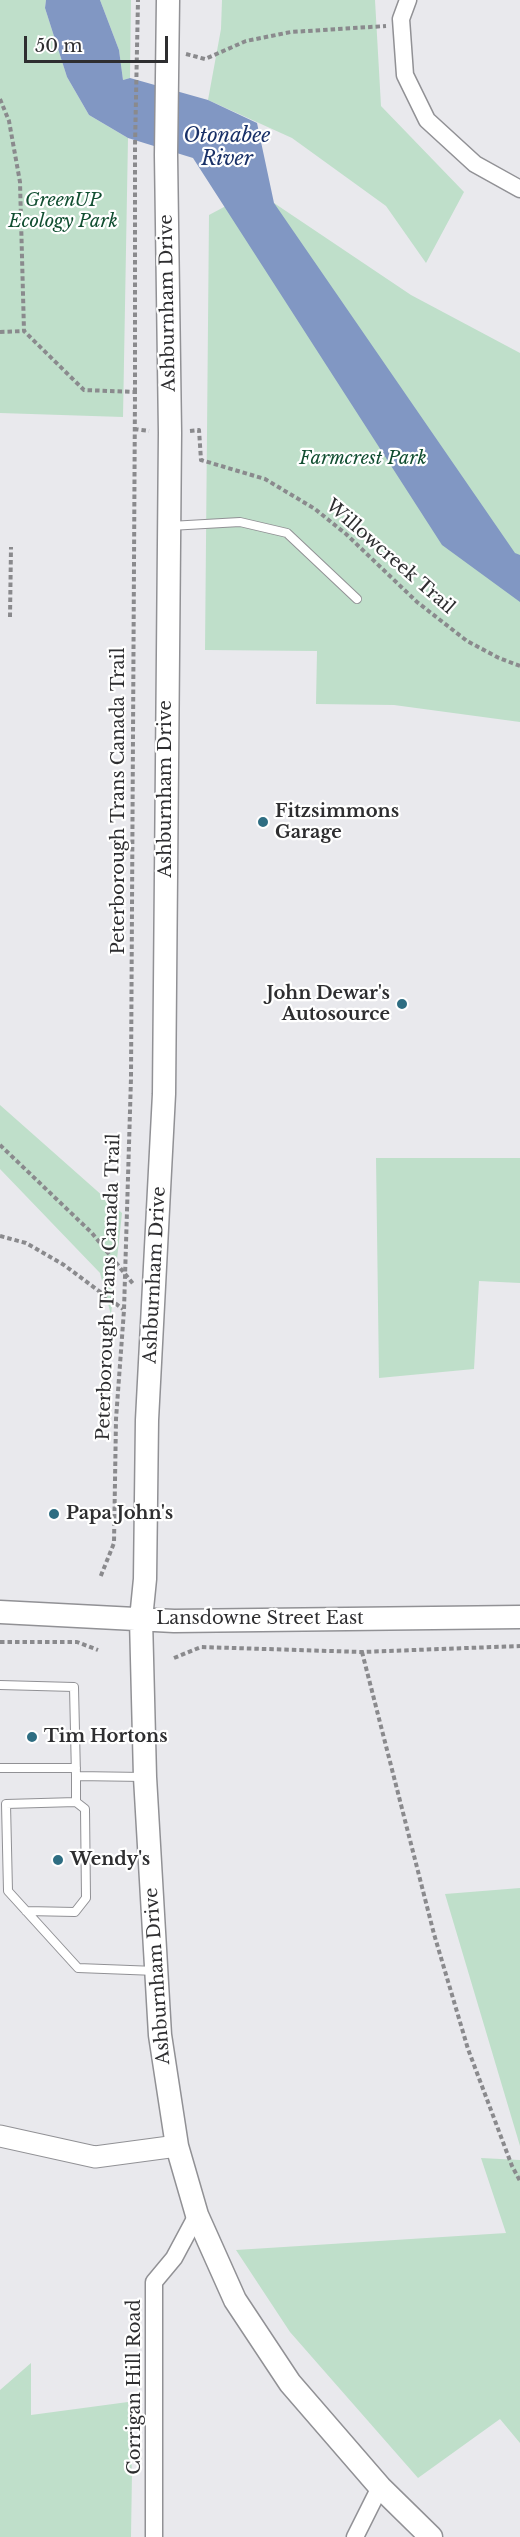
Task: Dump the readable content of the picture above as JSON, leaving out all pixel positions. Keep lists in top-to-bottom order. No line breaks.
{"streets":{"main road":["Ashburnham Drive","Lansdowne Street East"],"street":["Corrigan Hill Road"],"path":["Willowcreek Trail","Peterborough Trans Canada Trail"]},"crossings":[["Ashburnham Drive","Lansdowne Street East"],["Ashburnham Drive","Corrigan Hill Road"]],"water":["Otonabee River"],"parks":["GreenUP Ecology Park","Farmcrest Park"],"places":["Fitzsimmons Garage","John Dewar's Autosource","Papa John's","Tim Hortons","Wendy's"],"scale_bar":"50 m"}
